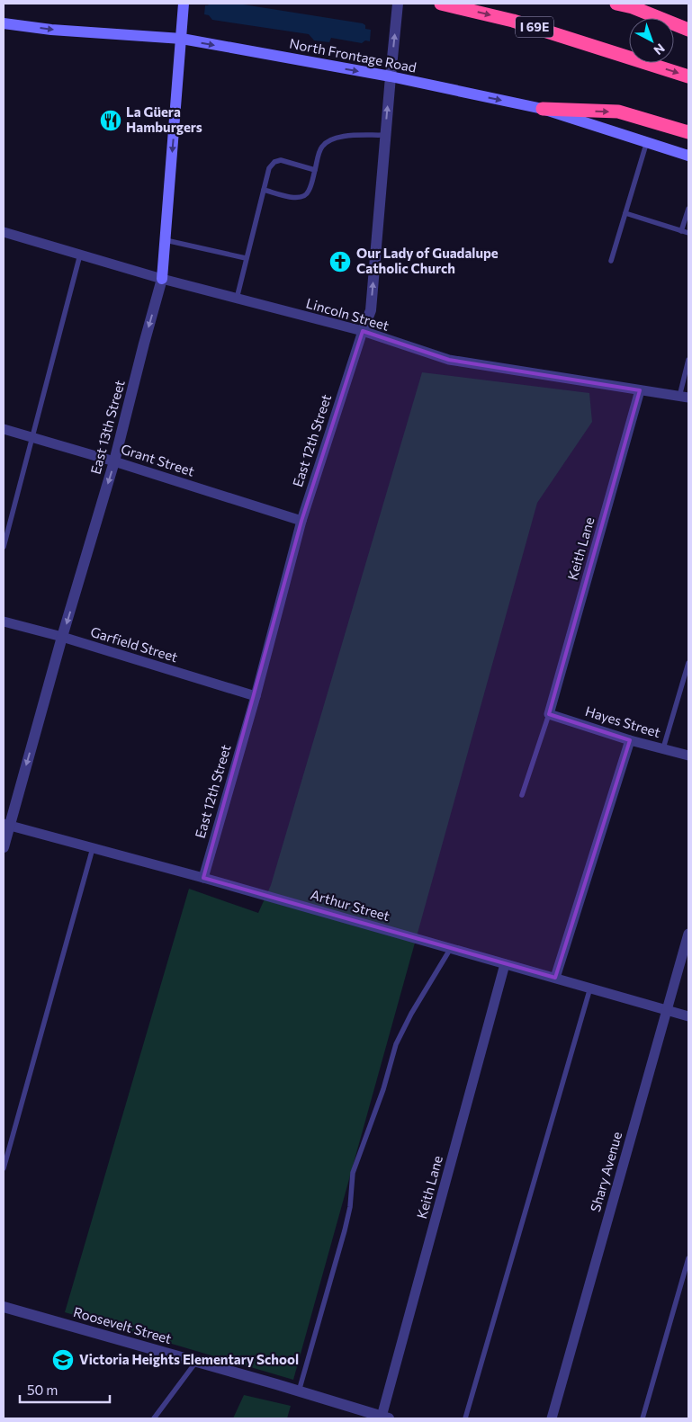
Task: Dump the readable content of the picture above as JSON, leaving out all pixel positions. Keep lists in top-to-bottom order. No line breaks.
{"streets":{"highway":["I 69E"],"main road":["North Frontage Road","East 13th Street"],"street":["Lincoln Street","East 12th Street","Grant Street","Keith Lane","Garfield Street","Hayes Street","Arthur Street","Shary Avenue","Roosevelt Street"]},"crossings":[["North Frontage Road","East 13th Street"],["North Frontage Road","East 12th Street"],["Lincoln Street","East 13th Street"],["Lincoln Street","East 12th Street"],["Lincoln Street","Keith Lane"],["East 13th Street","Grant Street"],["East 13th Street","Garfield Street"],["East 13th Street","Arthur Street"],["East 12th Street","Grant Street"],["East 12th Street","Garfield Street"],["East 12th Street","Arthur Street"],["Keith Lane","Hayes Street"],["Keith Lane","Arthur Street"],["Keith Lane","Roosevelt Street"],["Arthur Street","Shary Avenue"]],"one_way":["North Frontage Road","East 13th Street","East 12th Street"],"places":{"restaurant":["La Güera Hamburgers"],"church":["Our Lady of Guadalupe Catholic Church"],"school or university":["Victoria Heights Elementary School"]},"scale_bar":"50 m","north":"bottom right"}
